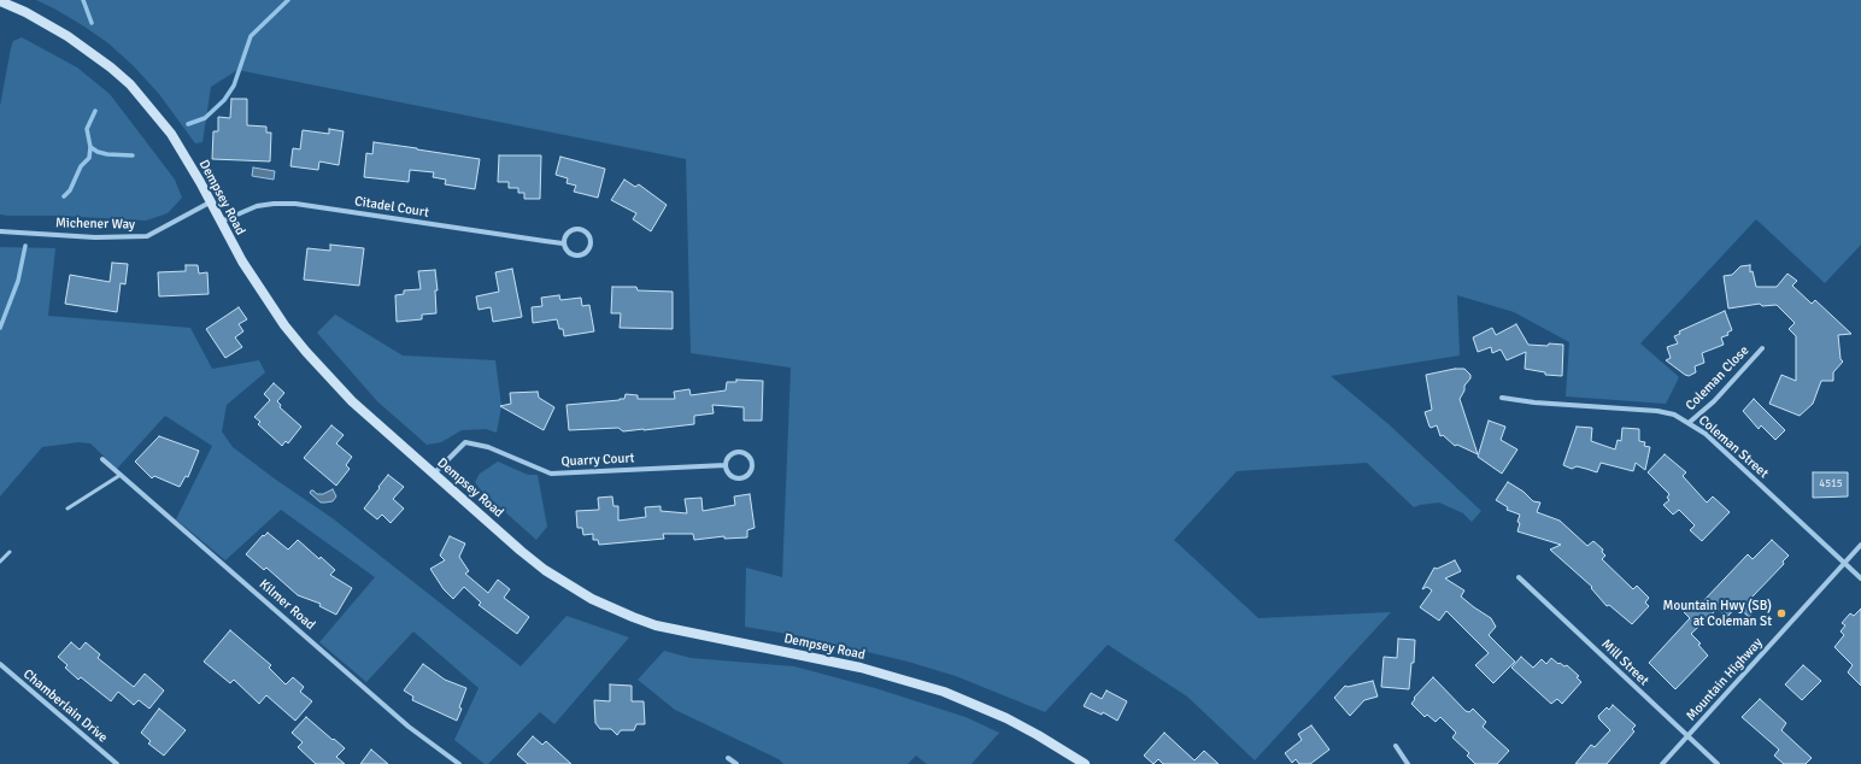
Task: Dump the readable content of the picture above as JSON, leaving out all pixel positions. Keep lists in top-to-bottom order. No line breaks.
{"streets":{"street":["Dempsey Road","Citadel Court","Michener Way","Coleman Close","Coleman Street","Quarry Court","Kilmer Road","Mill Street","Mountain Highway","Chamberlain Drive"]},"crossings":[["Dempsey Road","Citadel Court"],["Dempsey Road","Michener Way"],["Dempsey Road","Quarry Court"],["Coleman Close","Coleman Street"],["Coleman Street","Mountain Highway"],["Mill Street","Mountain Highway"]],"places":["Mountain Hwy (SB) at Coleman St"],"house_numbers":["4515"]}
